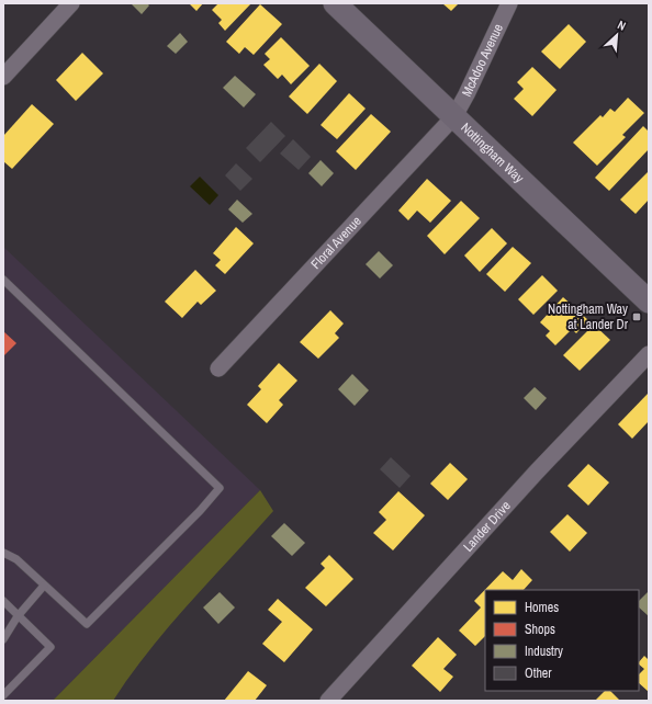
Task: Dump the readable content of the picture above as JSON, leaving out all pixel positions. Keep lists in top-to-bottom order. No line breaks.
{"streets":{"street":["McAdoo Avenue","Nottingham Way","Floral Avenue","Lander Drive"]},"crossings":[["McAdoo Avenue","Nottingham Way"],["McAdoo Avenue","Floral Avenue"],["Nottingham Way","Floral Avenue"]],"places":{"transit":["Nottingham Way at Lander Dr"]},"legend":["Homes","Shops","Industry","Other"],"north":"top right"}
